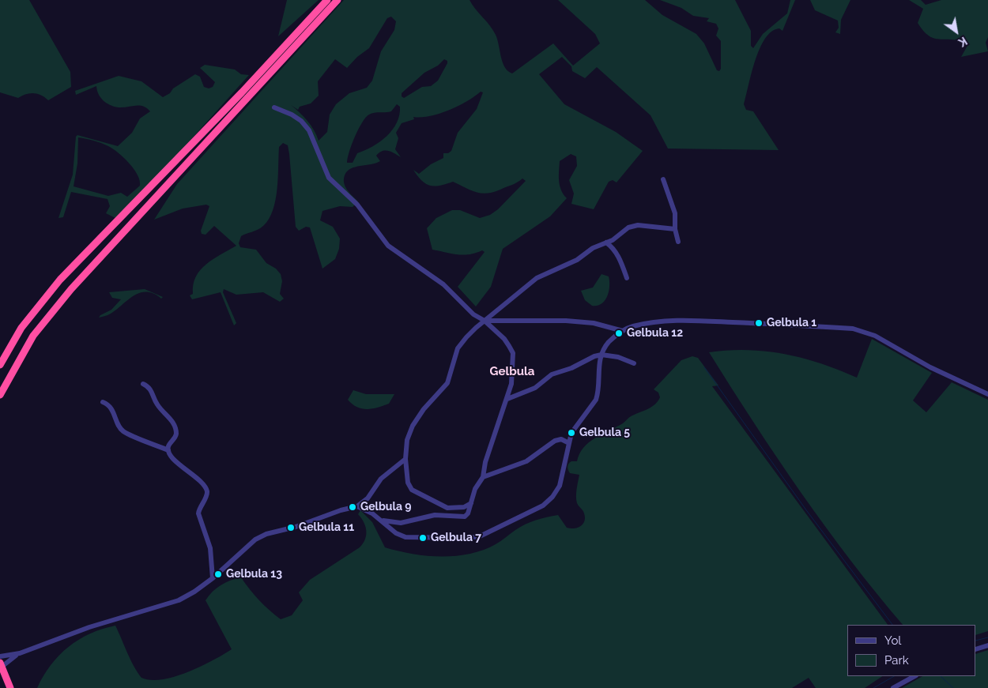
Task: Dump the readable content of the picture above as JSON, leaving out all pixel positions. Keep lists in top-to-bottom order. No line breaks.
{"districts":["Gelbula"],"places":["Gelbula 1","Gelbula 12","Gelbula 5","Gelbula 9","Gelbula 11","Gelbula 7","Gelbula 13"],"legend":["Yol","Park"],"north":"bottom right"}
